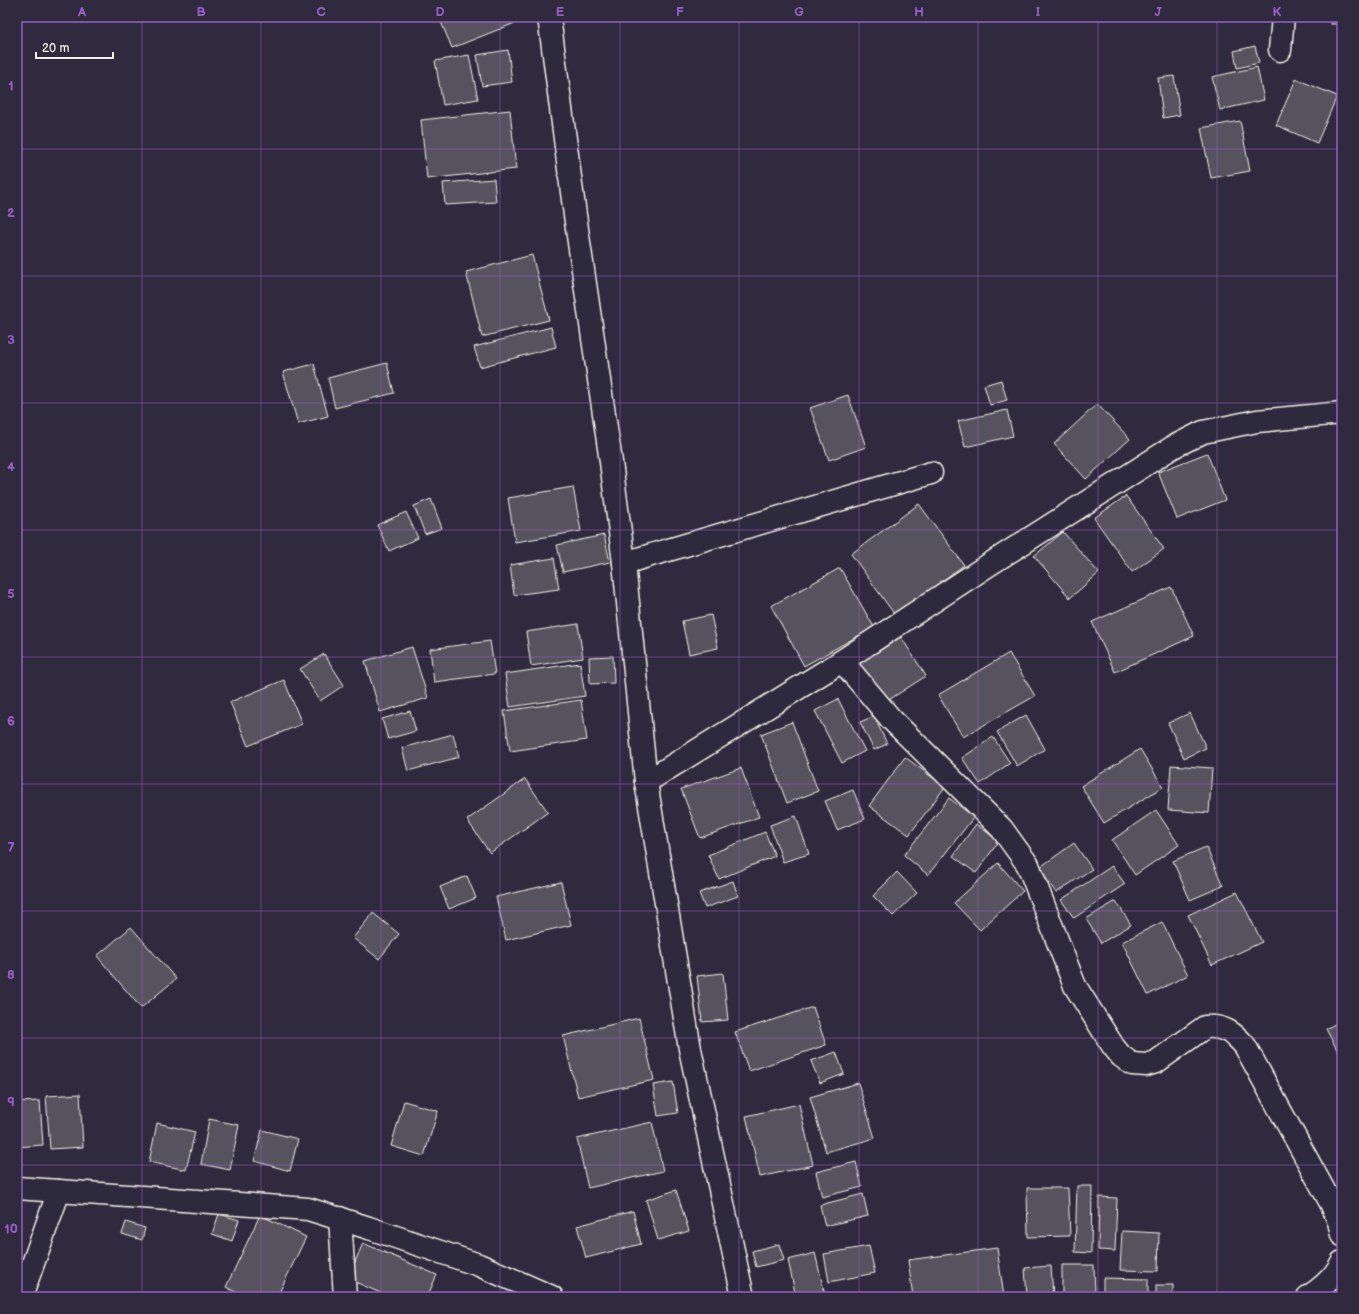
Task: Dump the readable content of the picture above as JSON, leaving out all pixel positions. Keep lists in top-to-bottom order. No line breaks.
{"scale_bar":"20 m","grid":{"columns":["A","B","C","D","E","F","G","H","I","J","K"],"rows":["1","2","3","4","5","6","7","8","9","10"]}}
